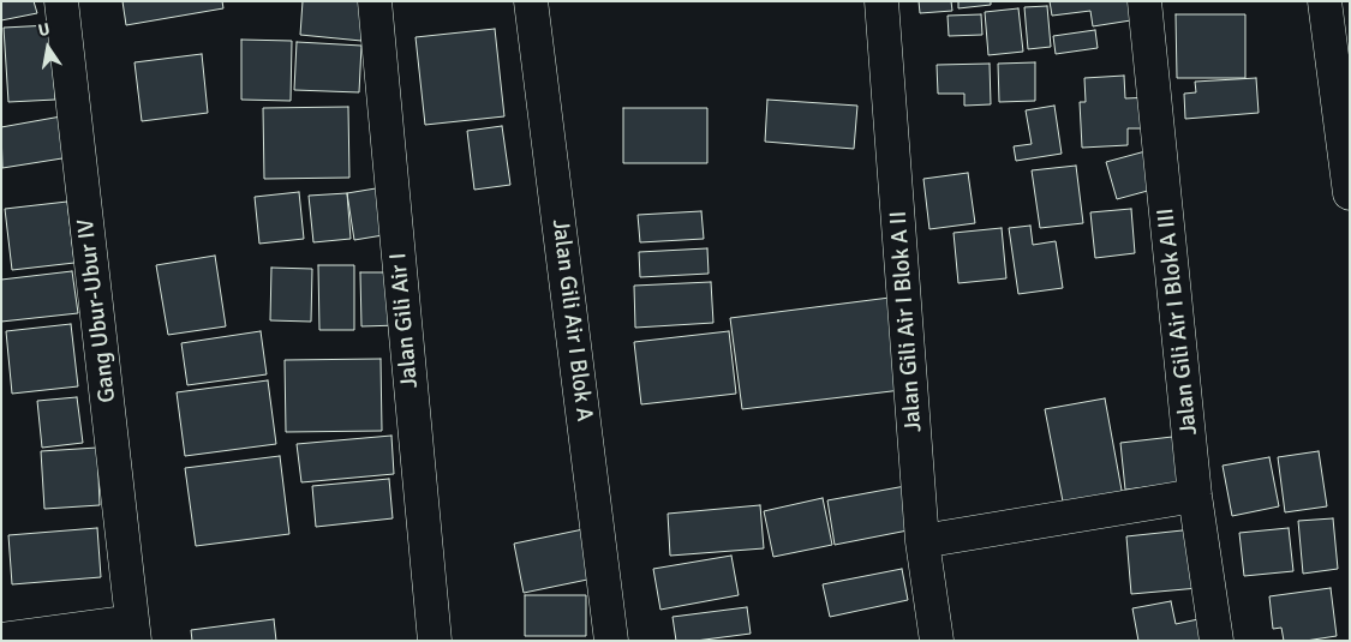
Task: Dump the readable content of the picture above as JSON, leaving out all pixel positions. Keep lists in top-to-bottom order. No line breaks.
{"streets":{"street":["Gang Ubur-Ubur IV","Jalan Gili Air I","Jalan Gili Air I Blok A","Jalan Gili Air I Blok A II","Jalan Gili Air I Blok A III"]},"north":"top"}
